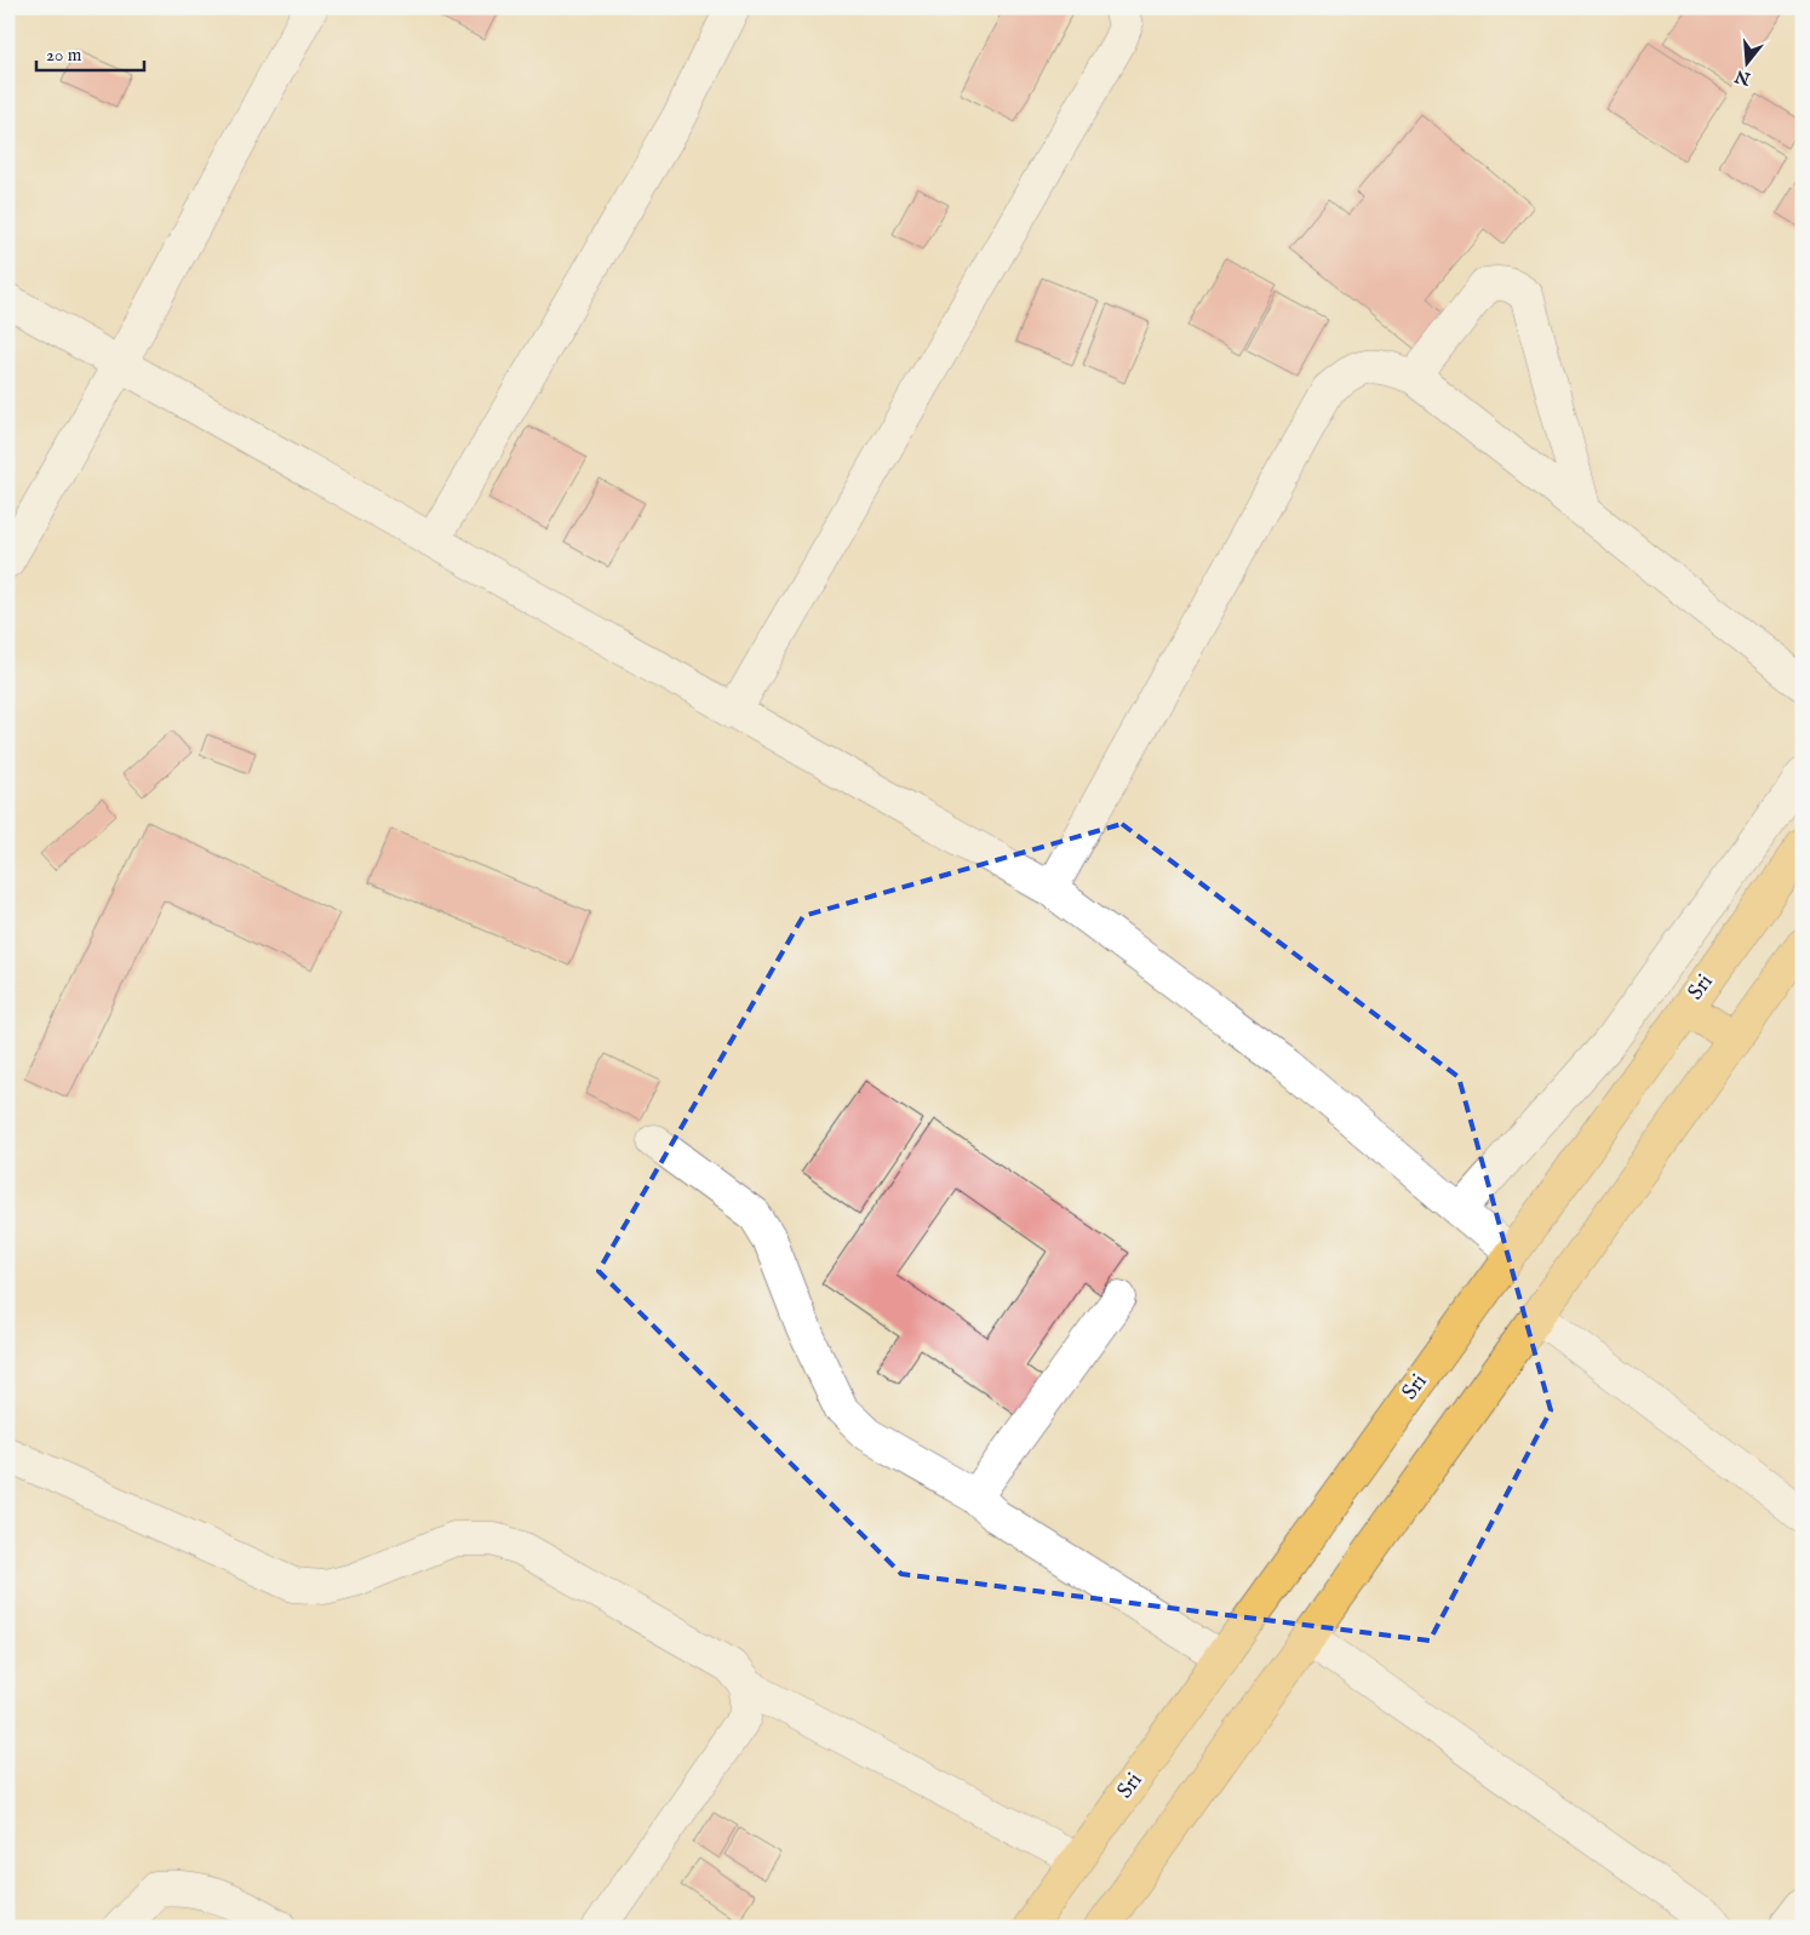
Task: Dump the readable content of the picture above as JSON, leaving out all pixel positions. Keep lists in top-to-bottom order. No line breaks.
{"streets":{"highway":["Sri"]},"scale_bar":"20 m","north":"bottom"}
